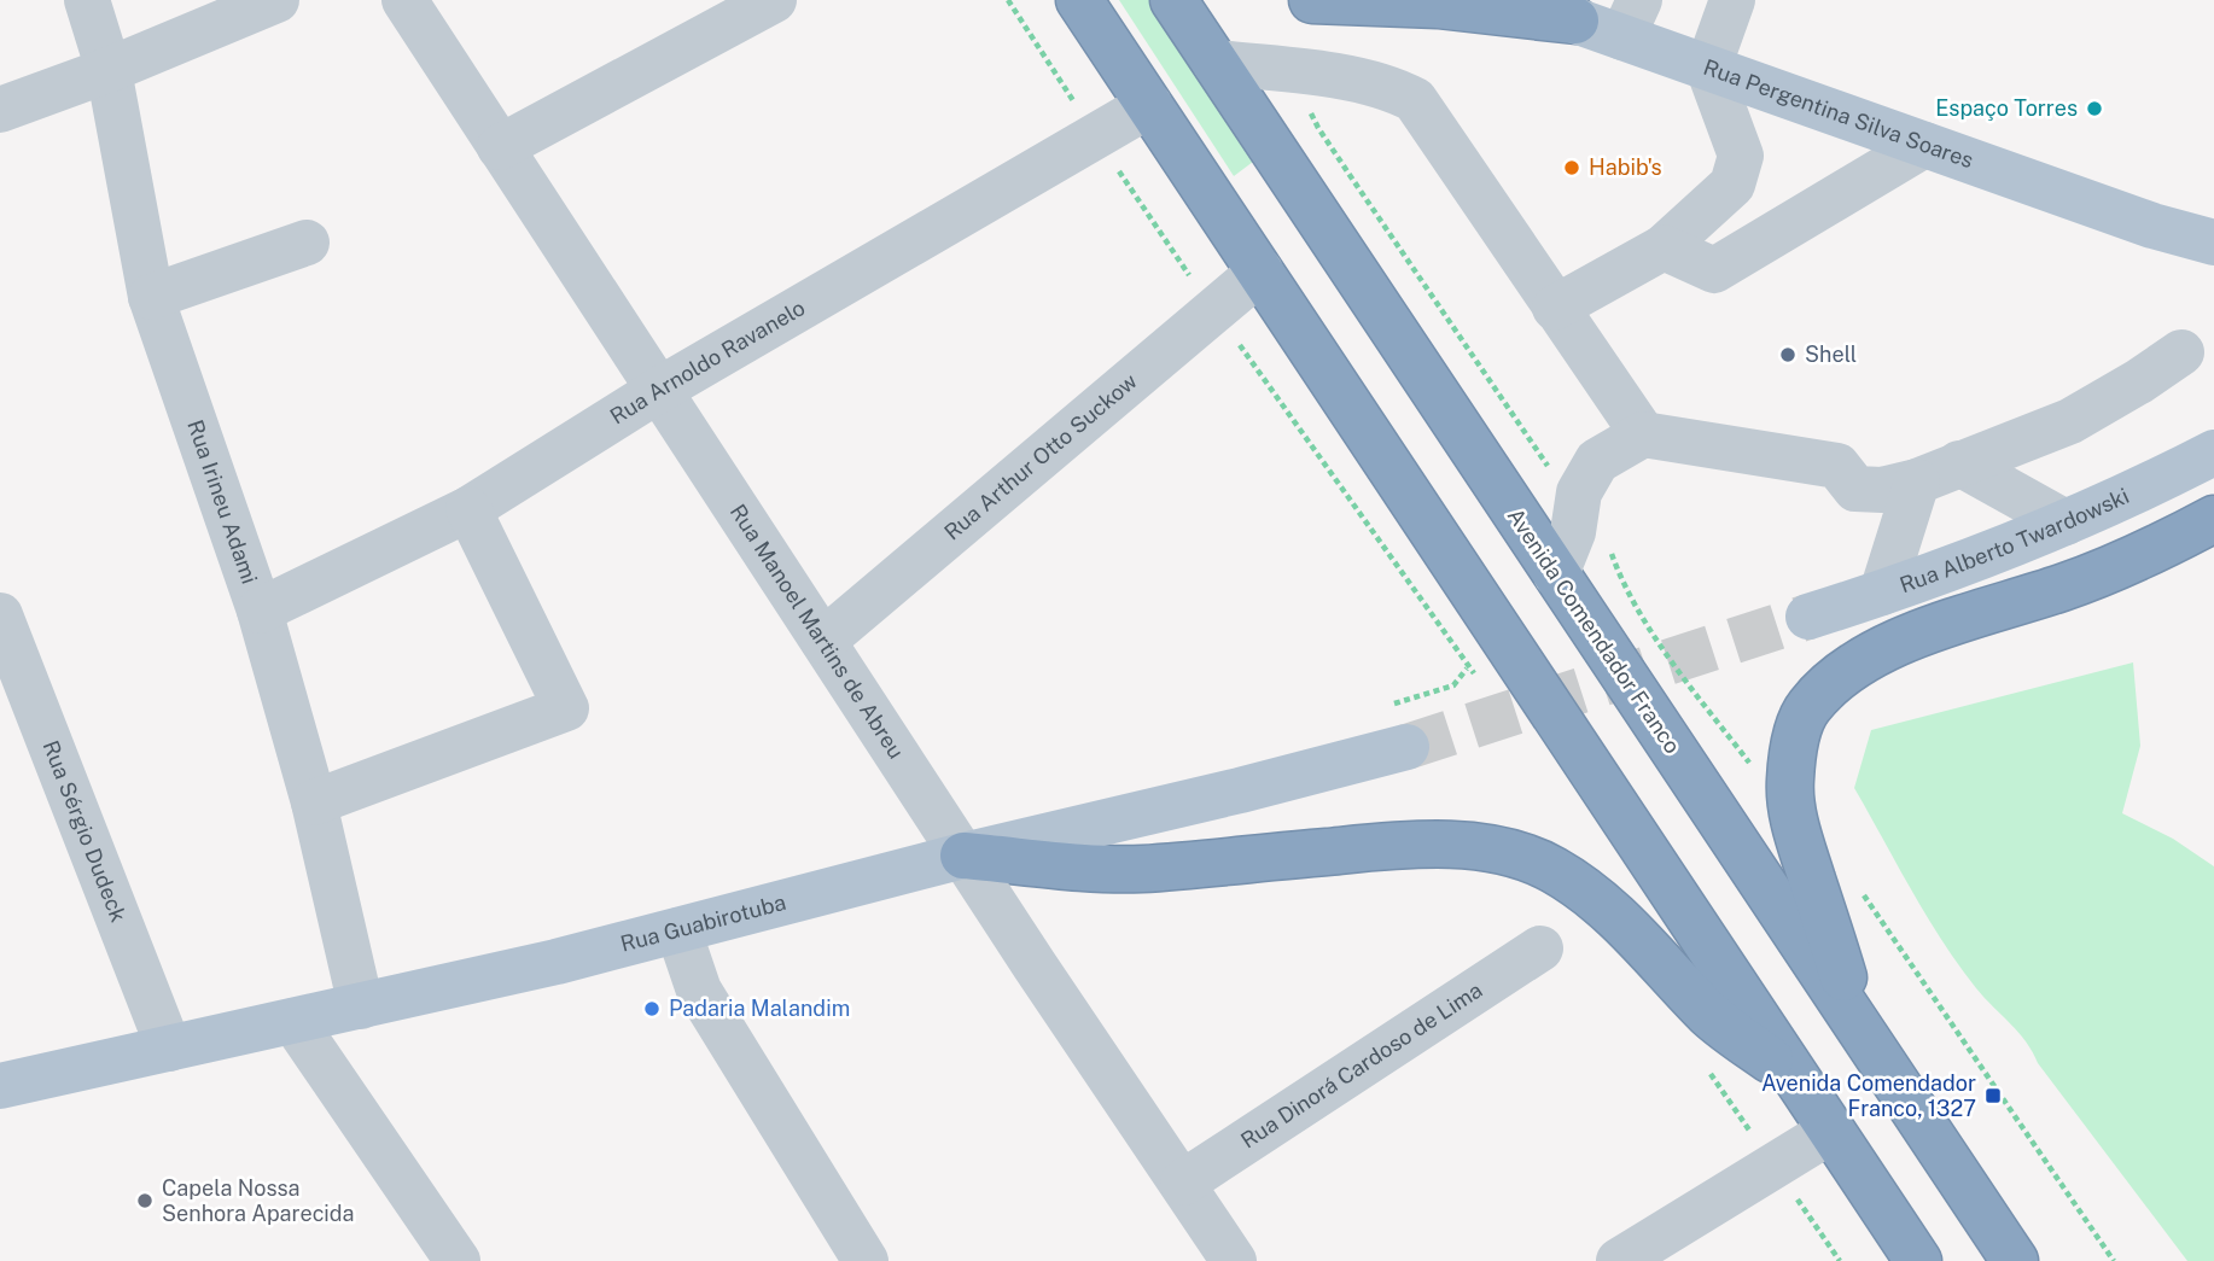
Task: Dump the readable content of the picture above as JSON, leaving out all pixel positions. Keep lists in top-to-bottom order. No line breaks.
{"streets":{"highway":["Avenida Comendador Franco"],"main road":["Rua Pergentina Silva Soares","Rua Alberto Twardowski","Rua Guabirotuba"],"street":["Rua Arnoldo Ravanelo","Rua Arthur Otto Suckow","Rua Irineu Adami","Rua Manoel Martins de Abreu","Rua Sérgio Dudeck","Rua Dinorá Cardoso de Lima"]},"crossings":[["Rua Arnoldo Ravanelo","Rua Irineu Adami"],["Rua Arnoldo Ravanelo","Rua Manoel Martins de Abreu"],["Rua Arthur Otto Suckow","Rua Manoel Martins de Abreu"],["Rua Irineu Adami","Rua Guabirotuba"],["Rua Manoel Martins de Abreu","Rua Guabirotuba"],["Rua Manoel Martins de Abreu","Rua Dinorá Cardoso de Lima"],["Rua Sérgio Dudeck","Rua Guabirotuba"]],"places":{"other":["Espaço Torres","Habib's","Shell","Padaria Malandim","Capela Nossa Senhora Aparecida"],"transit":["Avenida Comendador Franco, 1327"]}}
